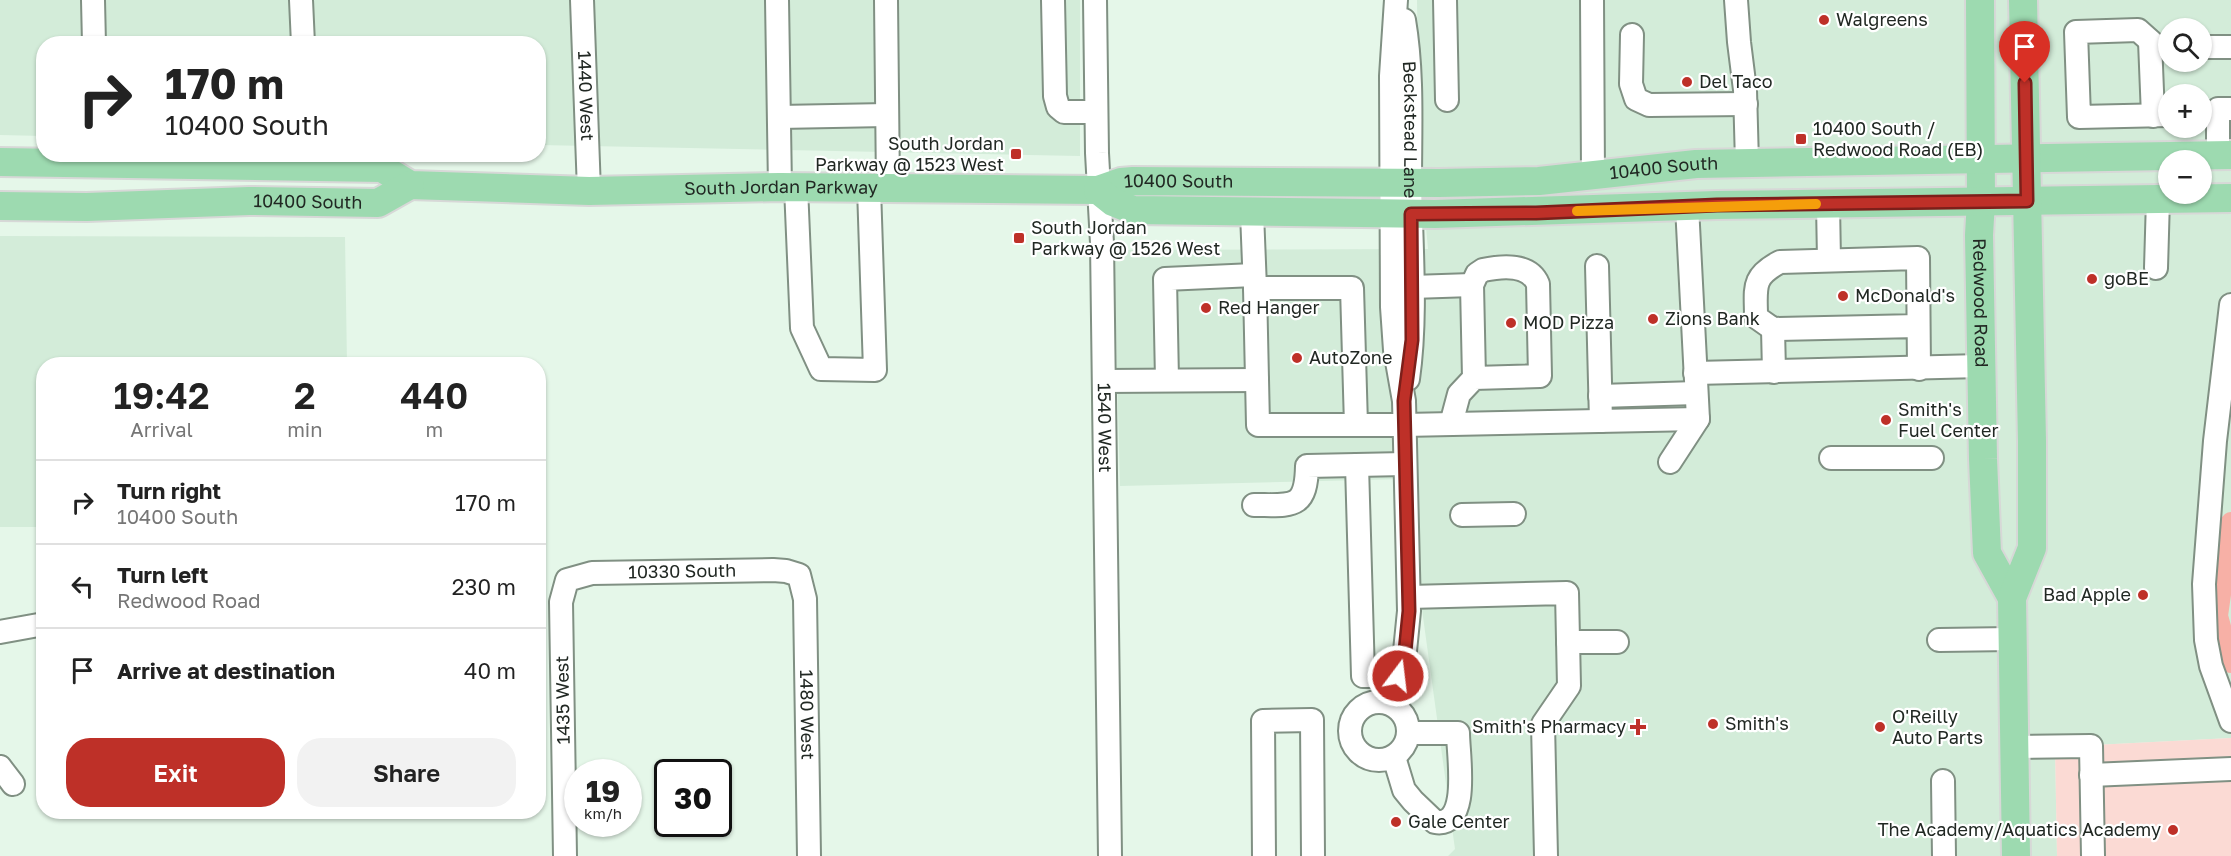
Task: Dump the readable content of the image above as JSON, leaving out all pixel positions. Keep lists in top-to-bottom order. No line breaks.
{"streets":{"main road":["10400 South","South Jordan Parkway","Redwood Road"],"street":["1440 West","Beckstead Lane","1540 West","10330 South","1435 West","1480 West"]},"crossings":[["1440 West","South Jordan Parkway"],["Beckstead Lane","10400 South"],["10400 South","South Jordan Parkway"],["10400 South","Redwood Road"],["10400 South","1540 West"],["South Jordan Parkway","1540 West"],["10330 South","1435 West"],["10330 South","1480 West"]],"places":{"other":["Walgreens","Del Taco","goBE","McDonald's","Red Hanger","Zions Bank","MOD Pizza","AutoZone","Smith's Fuel Center","Bad Apple","Smith's","O'Reilly Auto Parts","Gale Center","The Academy/Aquatics Academy"],"transit":["10400 South / Redwood Road (EB)","South Jordan Parkway @ 1523 West","South Jordan Parkway @ 1526 West"],"health":["Smith's Pharmacy"]},"page":{"map_buttons":["+","−"],"turn":["170 m","10400 South"],"eta":["19:42","Arrival","2","min","440","m"],"list":[{"name":"Turn right","note":"10400 South","value":"170 m"},{"name":"Turn left","note":"Redwood Road","value":"230 m"},{"name":"Arrive at destination","value":"40 m"}],"buttons":["Exit","Share"],"speed":"19 km/h","limit":"30"}}
